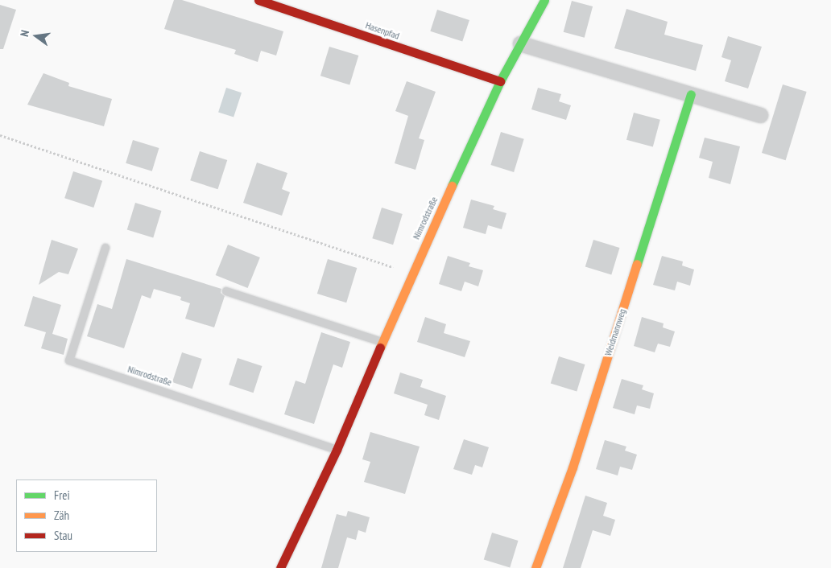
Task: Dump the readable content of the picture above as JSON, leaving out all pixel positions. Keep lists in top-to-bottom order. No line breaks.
{"streets":{"street":["Hasenpfad","Nimrodstraße","Weidmannweg"]},"crossings":[["Hasenpfad","Nimrodstraße"]],"legend":["Frei","Zäh","Stau"],"north":"left"}
